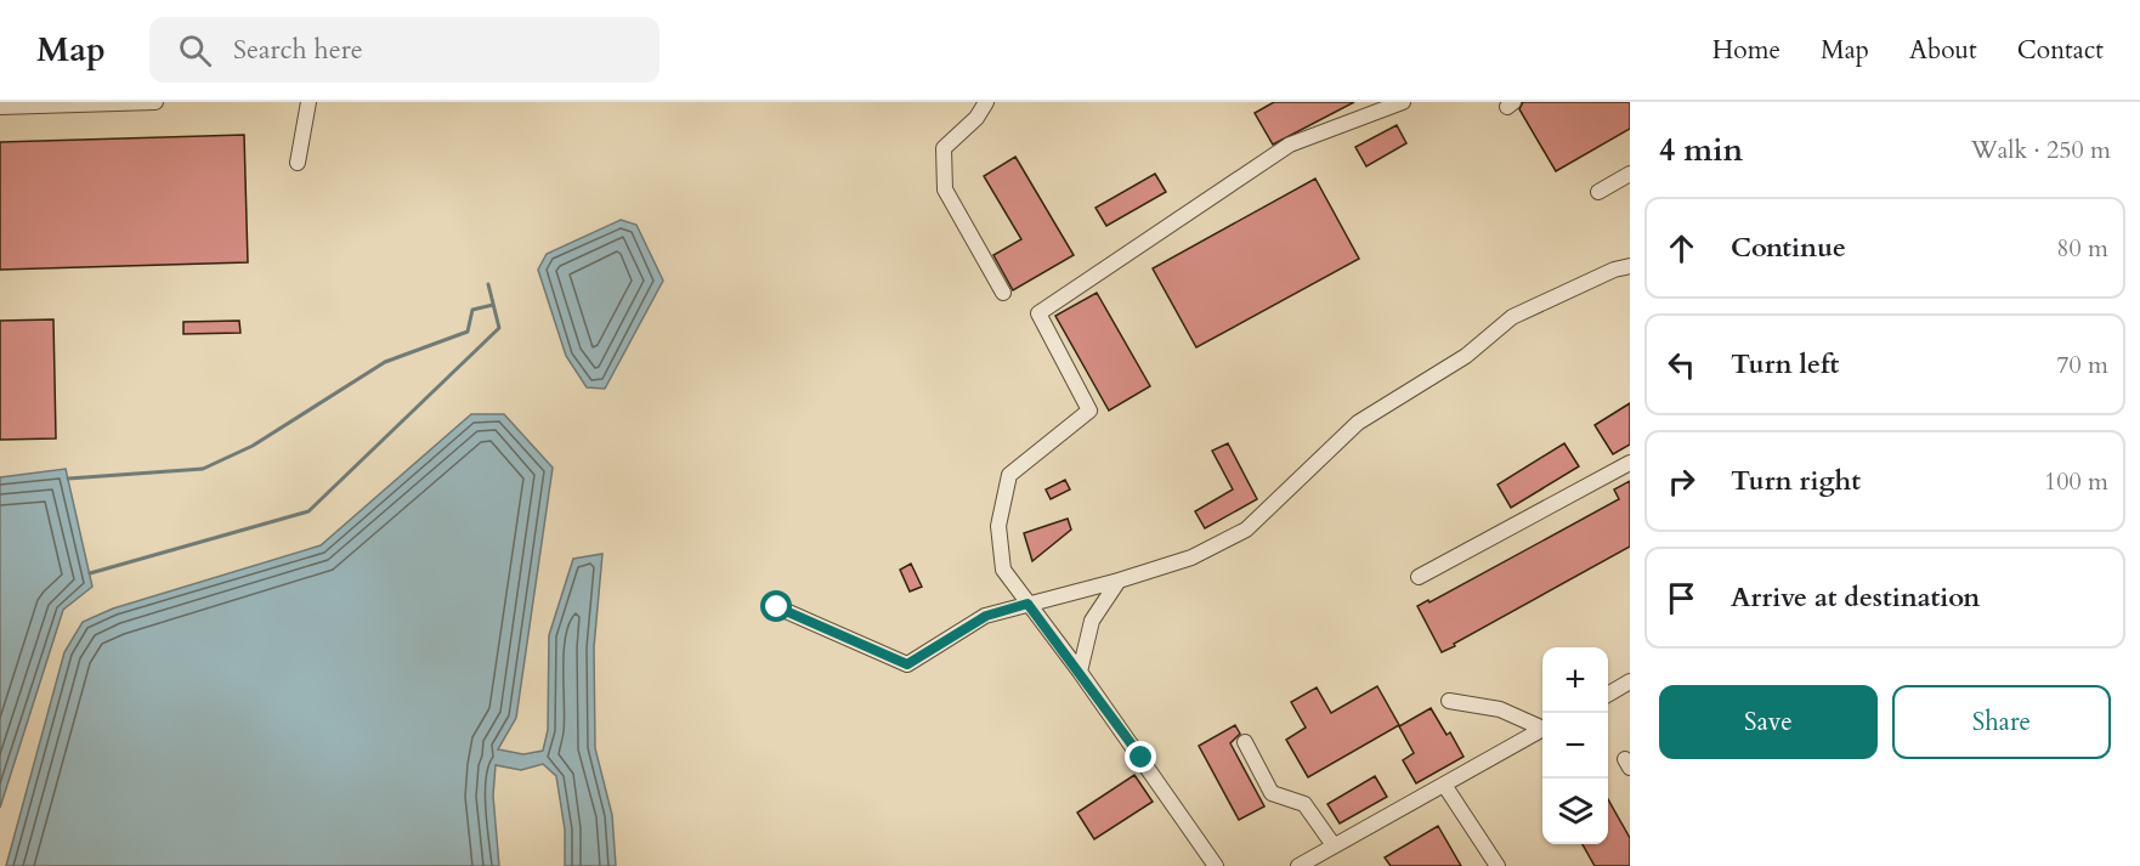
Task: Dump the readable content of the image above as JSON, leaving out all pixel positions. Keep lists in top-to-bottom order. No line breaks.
{"page":{"header":"Map","search":"Search here","nav":["Home","Map","About","Contact"],"heading":["4 min","Walk · 250 m"],"list":[["Continue","80 m"],["Turn left","70 m"],["Turn right","100 m"],"Arrive at destination"],"map_buttons":["+","−"],"buttons":["Save","Share"]}}
